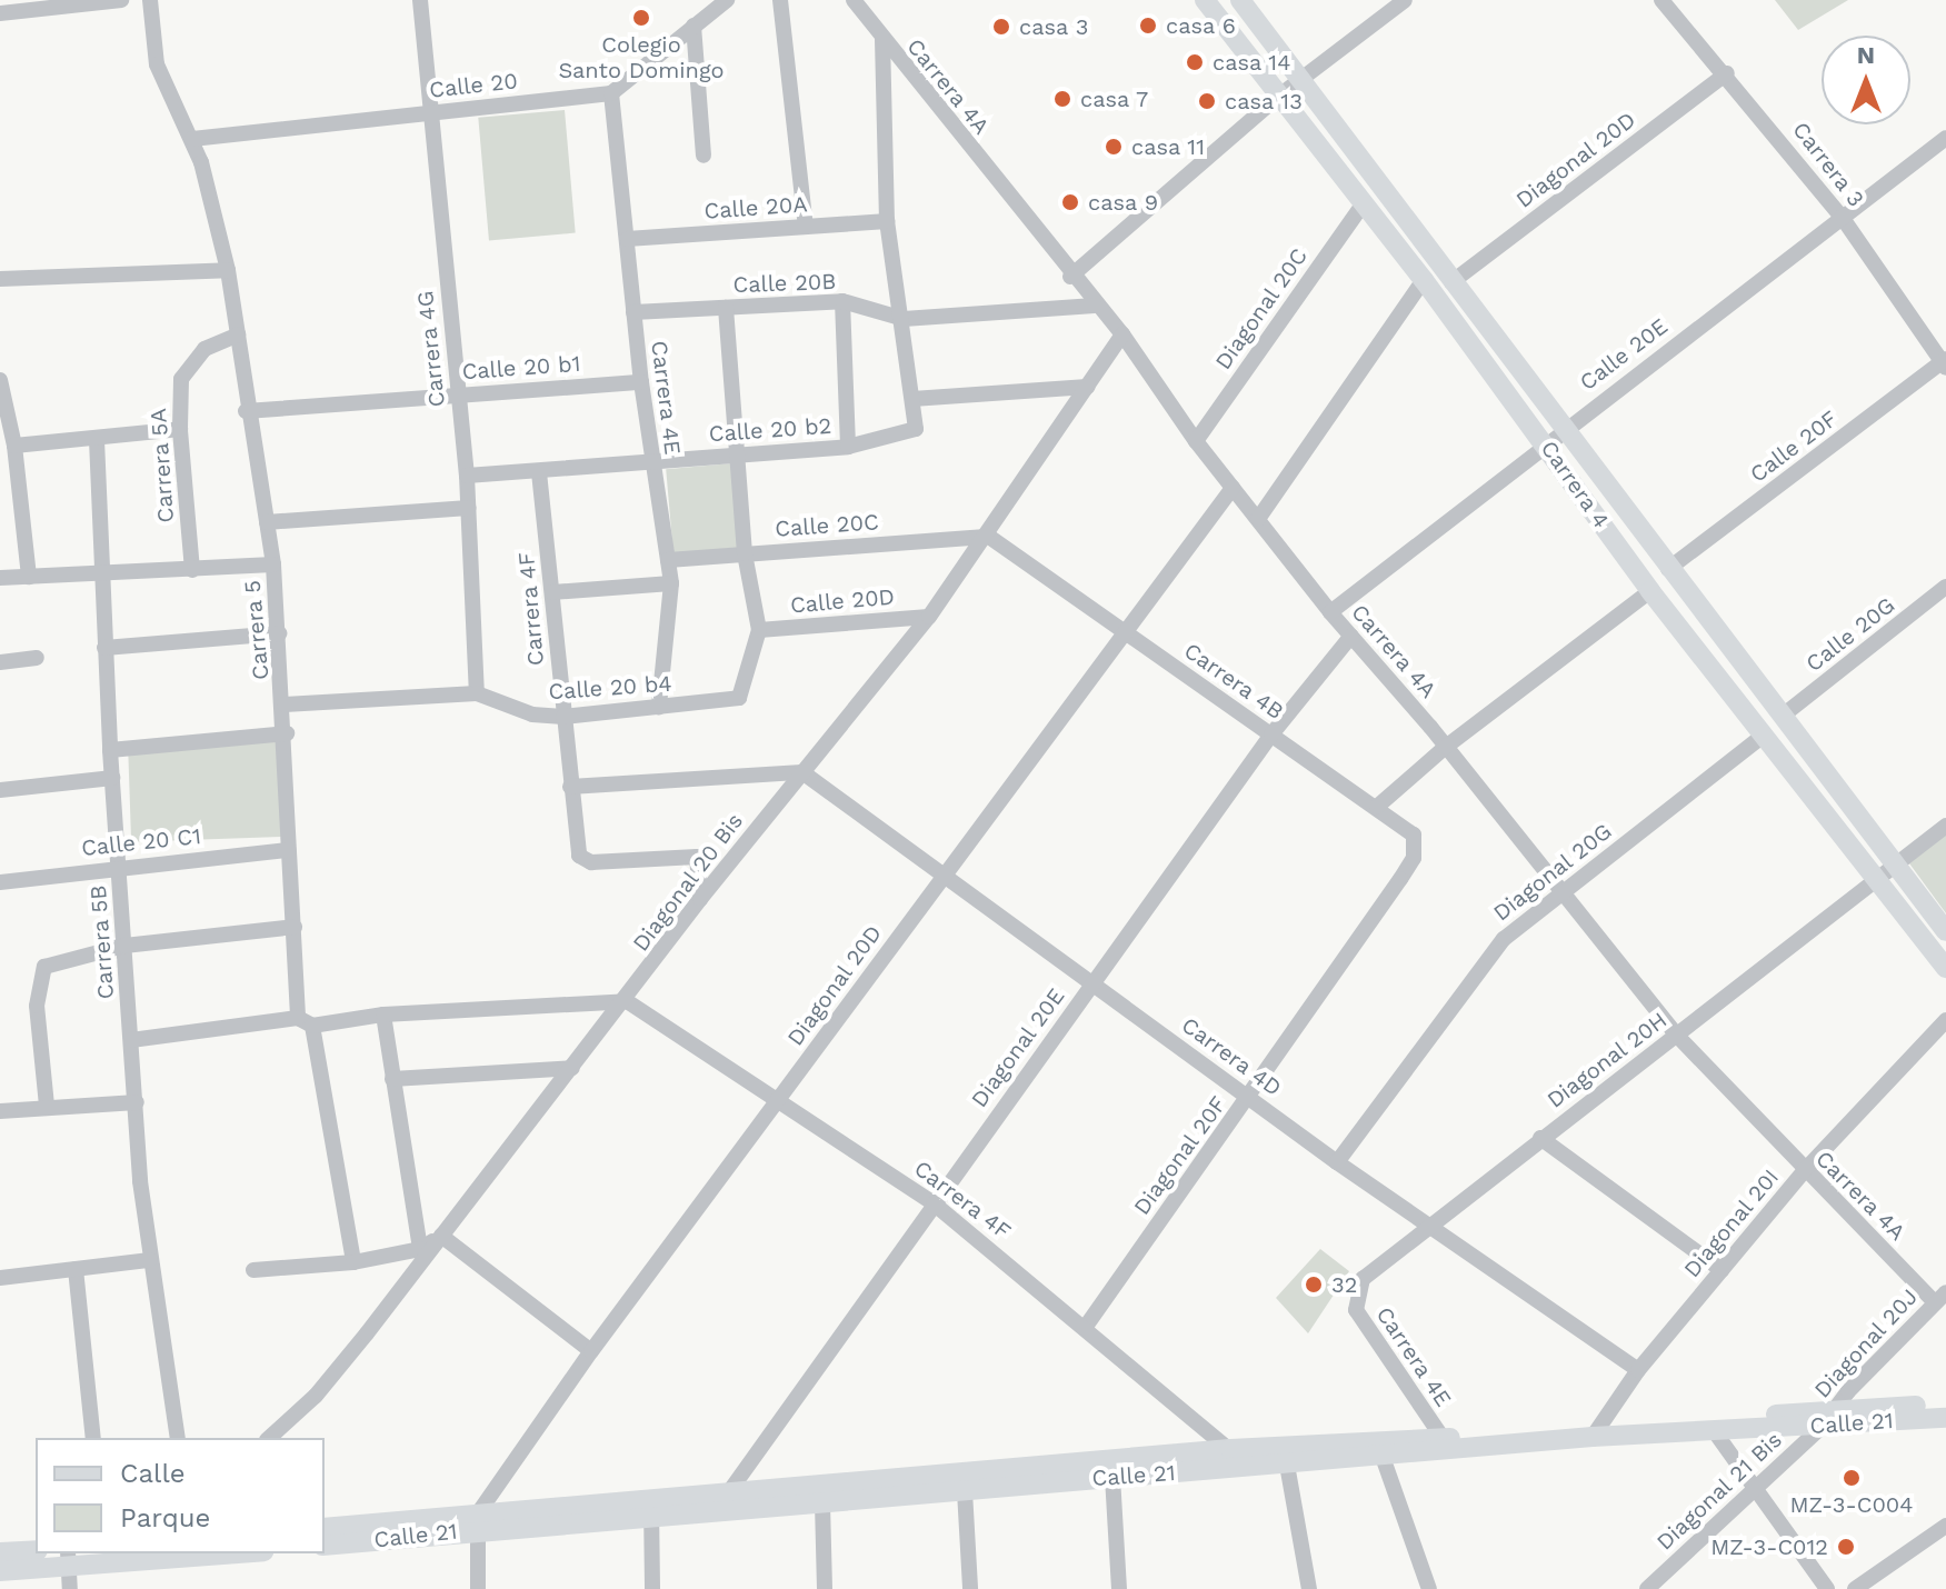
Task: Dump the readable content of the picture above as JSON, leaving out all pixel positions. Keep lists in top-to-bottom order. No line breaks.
{"streets":{"main road":["Carrera 4","Calle 21"],"street":["Calle 20","Carrera 4A","Diagonal 20D","Carrera 3","Calle 20A","Calle 20B","Diagonal 20C","Carrera 4G","Calle 20E","Calle 20 b1","Carrera 4E","Calle 20 b2","Calle 20F","Carrera 5A","Calle 20C","Calle 20D","Carrera 4F","Carrera 5","Calle 20G","Carrera 4B","Calle 20 b4","Calle 20 C1","Diagonal 20G","Diagonal 20 Bis","Carrera 5B","Diagonal 20E","Carrera 4D","Diagonal 20H","Diagonal 20F","Diagonal 20I","Diagonal 20J","Diagonal 21 Bis"]},"crossings":[["Calle 20","Carrera 4G"],["Calle 20","Carrera 4E"],["Calle 20","Carrera 5"],["Carrera 4A","Diagonal 20D"],["Carrera 4A","Calle 20B"],["Carrera 4A","Diagonal 20C"],["Carrera 4A","Calle 20E"],["Carrera 4A","Diagonal 20G"],["Carrera 4A","Diagonal 20 Bis"],["Carrera 4A","Diagonal 20E"],["Carrera 4A","Diagonal 20H"],["Carrera 4A","Diagonal 20I"],["Carrera 4A","Diagonal 20J"],["Diagonal 20D","Carrera 3"],["Diagonal 20D","Carrera 4"],["Diagonal 20D","Carrera 4F"],["Diagonal 20D","Carrera 4B"],["Diagonal 20D","Carrera 4D"],["Diagonal 20D","Calle 21"],["Carrera 3","Calle 20E"],["Carrera 3","Calle 20F"],["Calle 20A","Carrera 4E"],["Calle 20B","Carrera 4E"],["Diagonal 20C","Carrera 4"],["Carrera 4G","Calle 20 b1"],["Carrera 4G","Calle 20 b2"],["Carrera 4G","Calle 20 b4"],["Calle 20E","Carrera 4"],["Calle 20 b1","Carrera 4E"],["Calle 20 b1","Carrera 5"],["Carrera 4E","Calle 20 b2"],["Carrera 4E","Calle 20C"],["Carrera 4E","Calle 20 b4"],["Carrera 4E","Diagonal 20H"],["Carrera 4E","Calle 21"],["Calle 20 b2","Carrera 4F"],["Calle 20F","Carrera 4"],["Carrera 5A","Carrera 5"],["Carrera 4","Calle 20G"],["Carrera 4","Diagonal 20G"],["Carrera 4","Diagonal 20H"],["Calle 20C","Carrera 4B"],["Calle 20C","Diagonal 20 Bis"],["Calle 20D","Calle 20 b4"],["Calle 20D","Diagonal 20 Bis"],["Carrera 4F","Calle 20 b4"],["Carrera 4F","Diagonal 20 Bis"],["Carrera 4F","Diagonal 20E"],["Carrera 4F","Diagonal 20F"],["Carrera 4F","Calle 21"],["Carrera 5","Calle 20 b4"],["Carrera 5","Calle 20 C1"],["Carrera 4B","Diagonal 20 Bis"],["Carrera 4B","Diagonal 20E"],["Carrera 4B","Diagonal 20F"],["Calle 20 C1","Carrera 5B"],["Diagonal 20G","Carrera 4D"],["Diagonal 20 Bis","Carrera 4D"],["Diagonal 20E","Carrera 4D"],["Diagonal 20E","Calle 21"],["Carrera 4D","Diagonal 20H"],["Carrera 4D","Diagonal 20F"],["Carrera 4D","Diagonal 20I"],["Diagonal 20I","Calle 21"],["Diagonal 20J","Calle 21"],["Diagonal 20J","Diagonal 21 Bis"],["Calle 21","Diagonal 21 Bis"]],"places":["Colegio Santo Domingo","casa 6","casa 3","casa 14","casa 7","casa 13","casa 11","casa 9","32","MZ-3-C004","MZ-3-C012"],"legend":["Calle","Parque"],"north":"top"}
